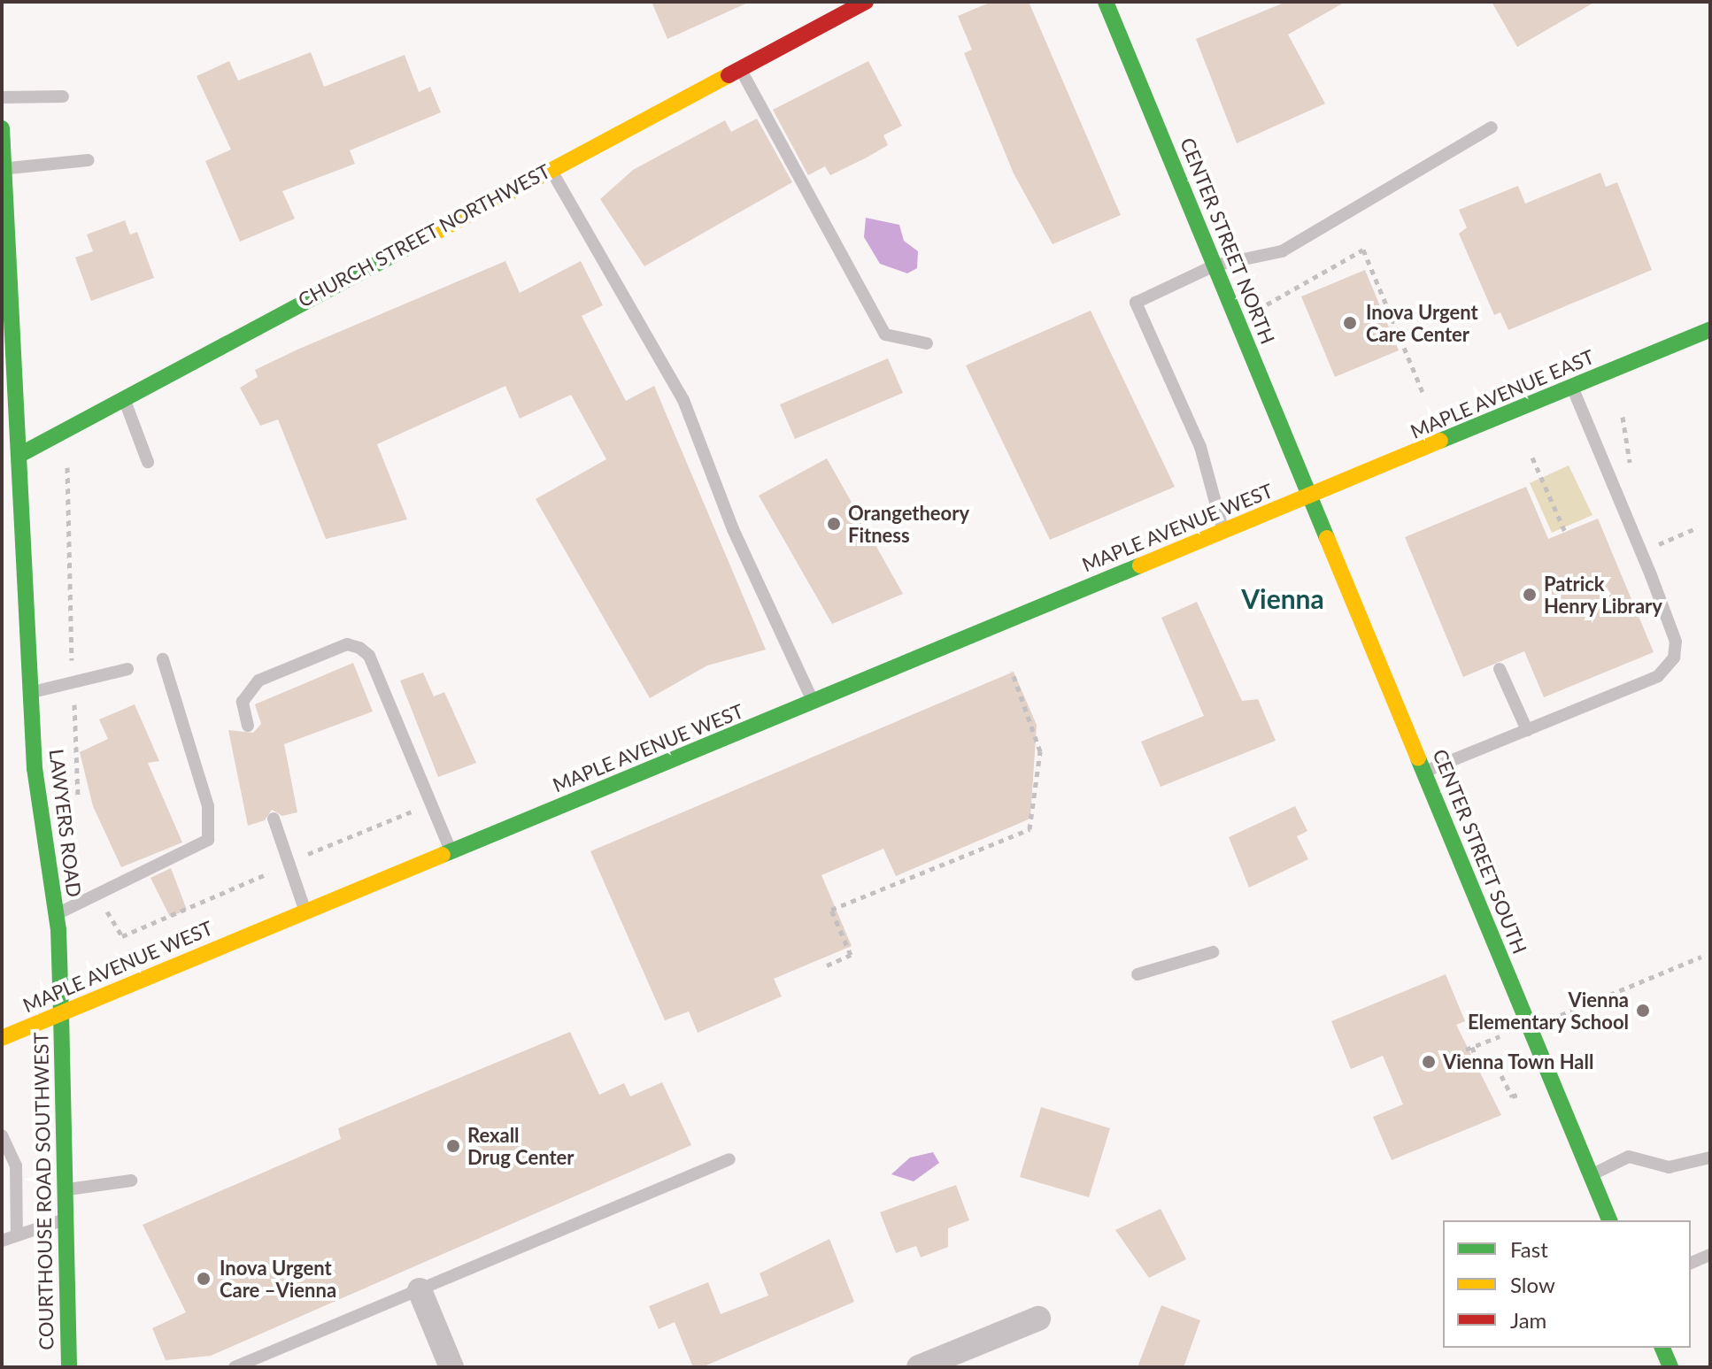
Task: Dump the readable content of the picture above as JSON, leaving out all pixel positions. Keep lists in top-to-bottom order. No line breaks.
{"streets":{"main road":["CHURCH STREET NORTHWEST","CENTER STREET NORTH","MAPLE AVENUE EAST","MAPLE AVENUE WEST","LAWYERS ROAD","CENTER STREET SOUTH","COURTHOUSE ROAD SOUTHWEST"]},"crossings":[["CHURCH STREET NORTHWEST","LAWYERS ROAD"],["CENTER STREET NORTH","MAPLE AVENUE EAST"],["CENTER STREET NORTH","MAPLE AVENUE WEST"],["CENTER STREET NORTH","CENTER STREET SOUTH"],["MAPLE AVENUE EAST","MAPLE AVENUE WEST"],["MAPLE AVENUE EAST","CENTER STREET SOUTH"],["MAPLE AVENUE WEST","LAWYERS ROAD"],["MAPLE AVENUE WEST","CENTER STREET SOUTH"],["MAPLE AVENUE WEST","COURTHOUSE ROAD SOUTHWEST"],["LAWYERS ROAD","COURTHOUSE ROAD SOUTHWEST"]],"districts":["Vienna"],"places":["Inova Urgent Care Center","Orangetheory Fitness","Patrick Henry Library","Vienna Elementary School","Vienna Town Hall","Rexall Drug Center","Inova Urgent Care –Vienna"],"legend":["Fast","Slow","Jam"]}
